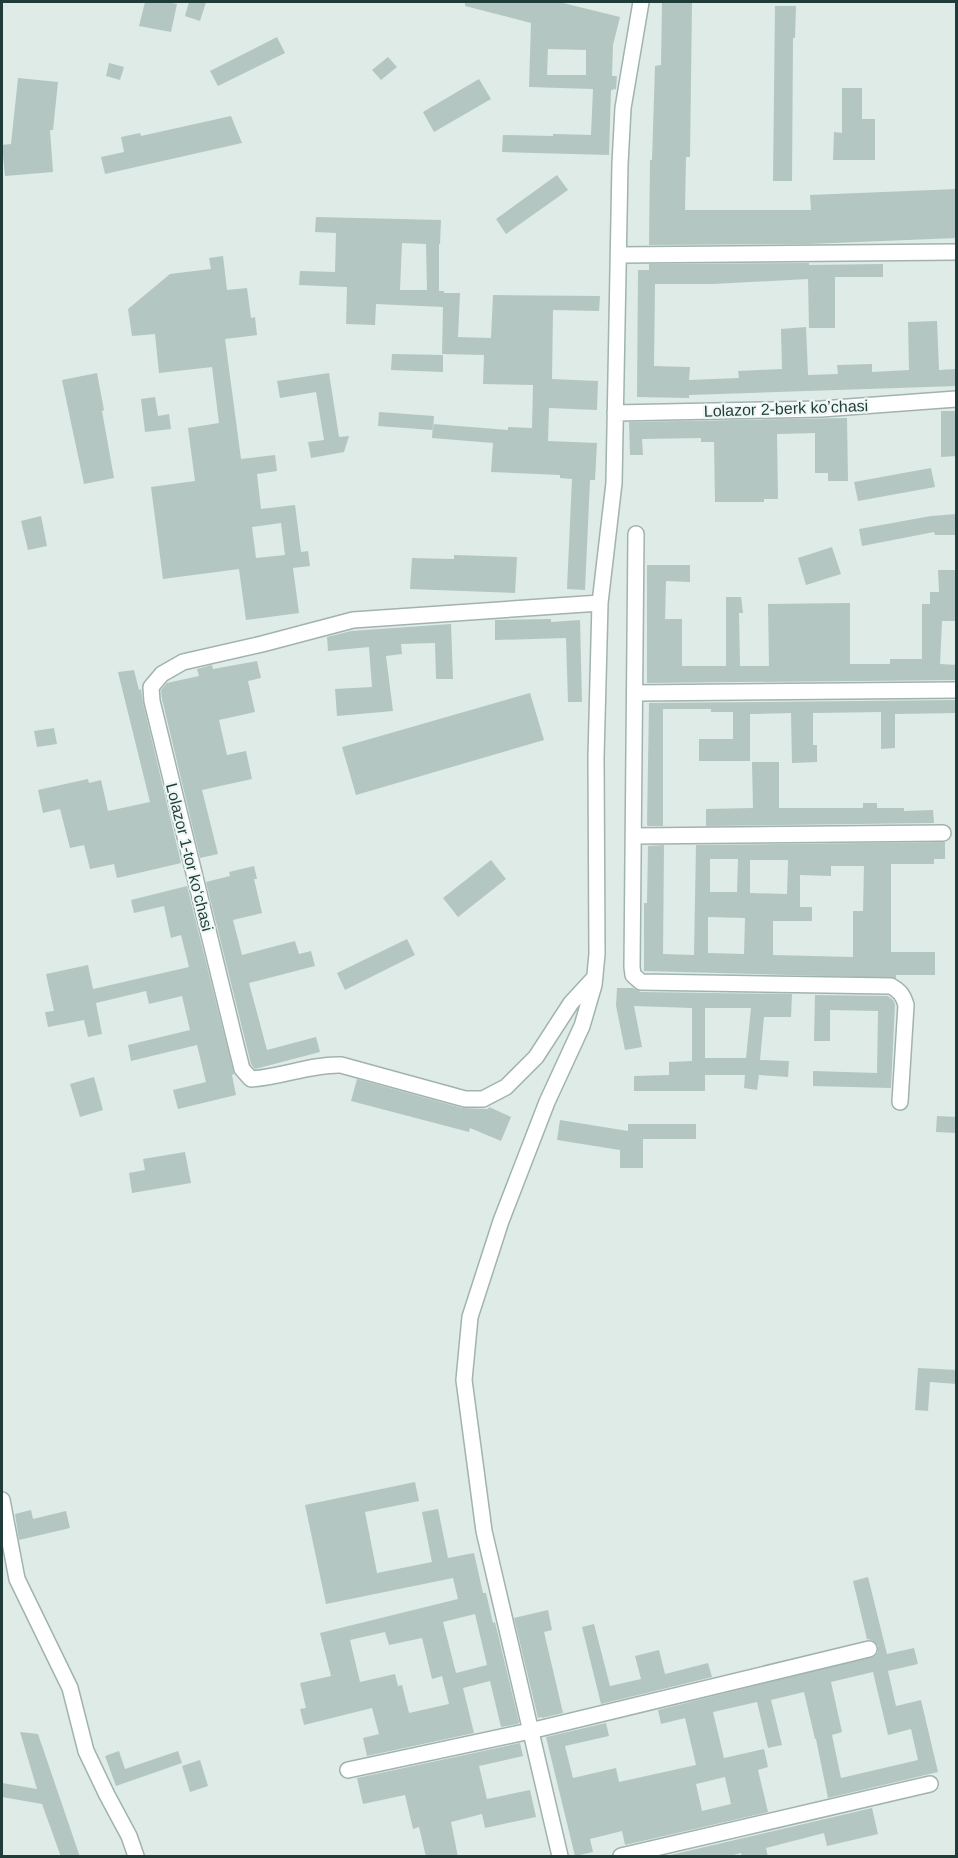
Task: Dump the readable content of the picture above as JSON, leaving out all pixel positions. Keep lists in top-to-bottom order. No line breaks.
{"streets":{"street":["Lolazor 2-berk koʼchasi","Lolazor 1-tor ko‘chasi"]}}
